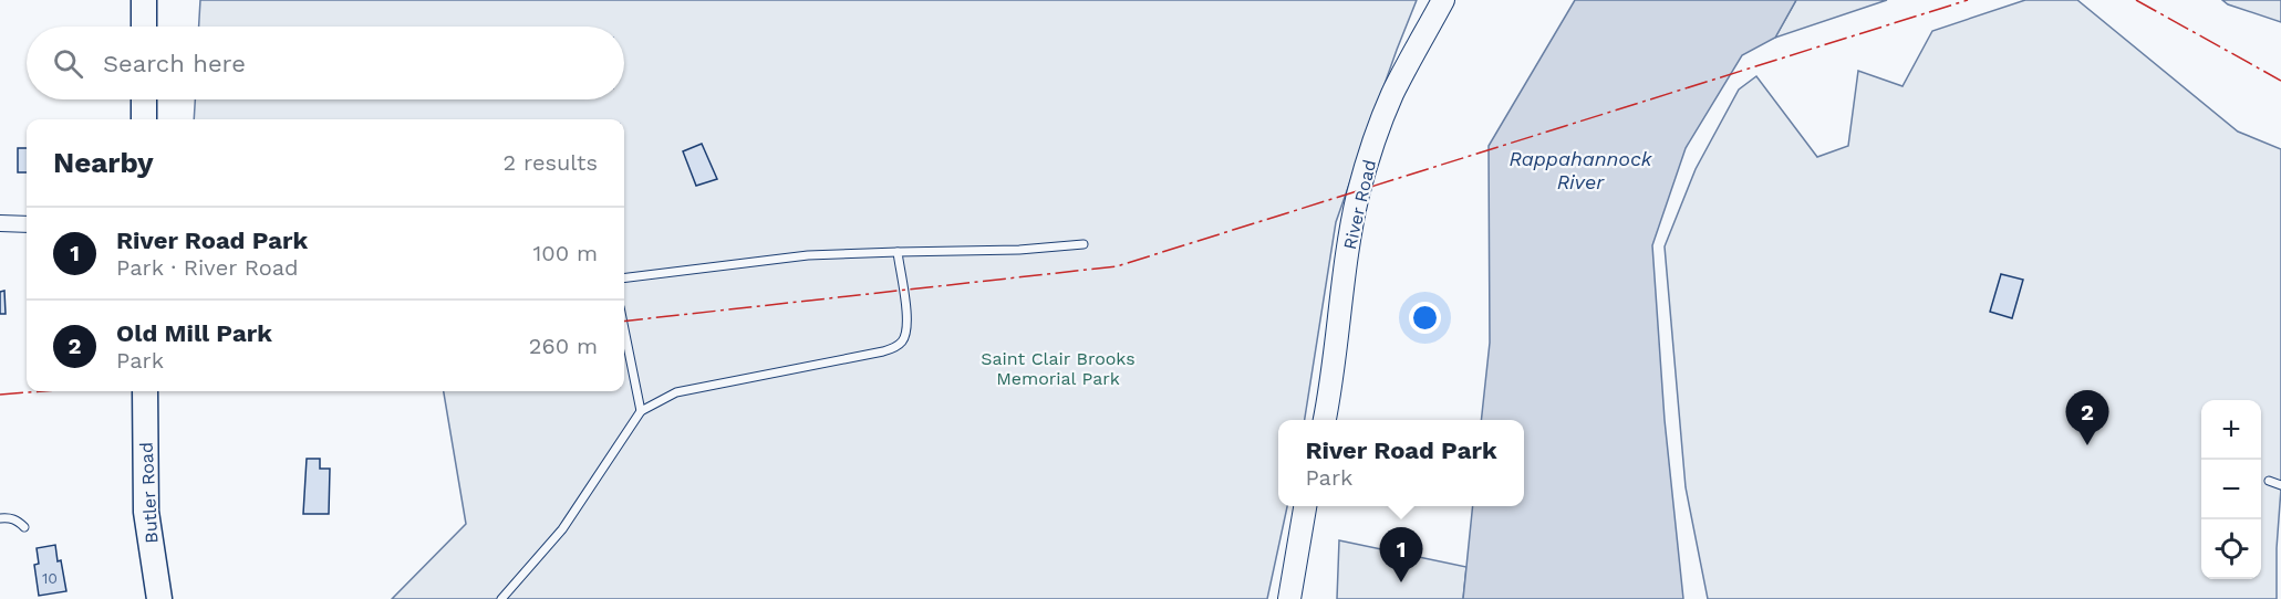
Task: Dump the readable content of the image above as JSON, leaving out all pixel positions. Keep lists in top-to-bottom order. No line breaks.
{"streets":{"main road":["Butler Road"],"street":["River Road"]},"water":["Rappahannock River"],"parks":["Saint Clair Brooks Memorial Park"],"house_numbers":["10"],"page":{"search":"Search here","heading":["Nearby","2 results"],"list":[{"mark":"1","name":"River Road Park","note":"Park · River Road","value":"100 m"},{"mark":"2","name":"Old Mill Park","note":"Park","value":"260 m"}],"pins":["2","1"],"map_buttons":["+","−"],"popup":["River Road Park","Park"]}}
